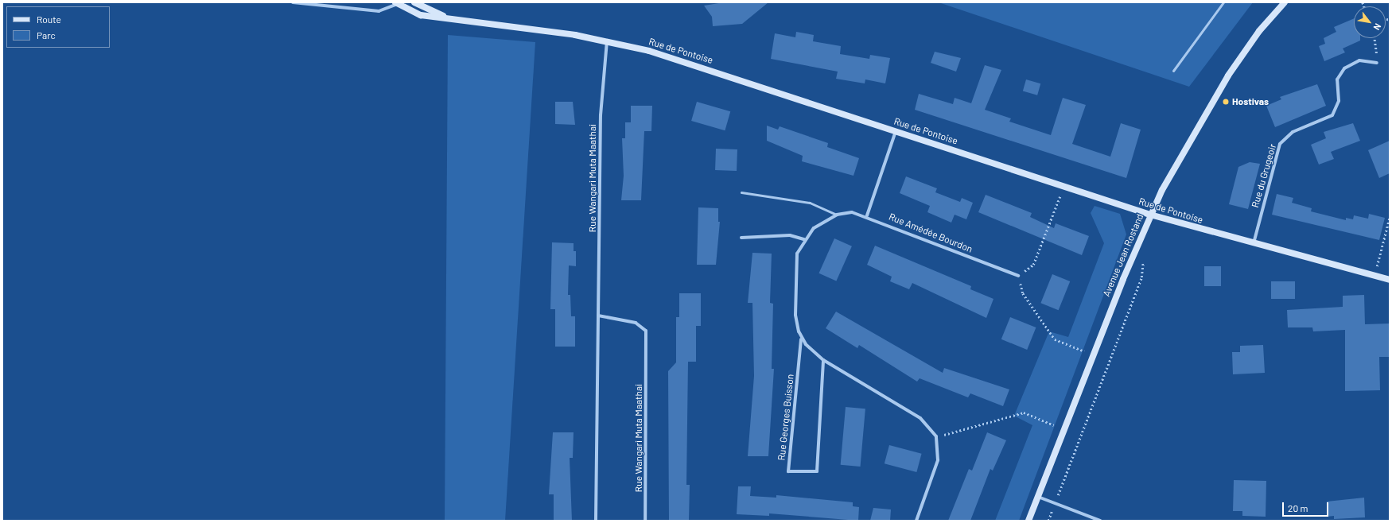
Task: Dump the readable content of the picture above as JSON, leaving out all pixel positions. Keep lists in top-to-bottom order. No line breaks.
{"streets":{"street":["Rue de Pontoise","Rue du Grugeoir","Rue Wangari Muta Maathai","Rue Amédée Bourdon","Avenue Jean Rostand","Rue Georges Buisson"]},"crossings":[["Rue de Pontoise","Rue du Grugeoir"],["Rue de Pontoise","Rue Wangari Muta Maathai"],["Rue de Pontoise","Avenue Jean Rostand"],["Rue Amédée Bourdon","Rue Georges Buisson"]],"places":["Hostivas"],"legend":["Route","Parc"],"scale_bar":"20 m","north":"bottom right"}
